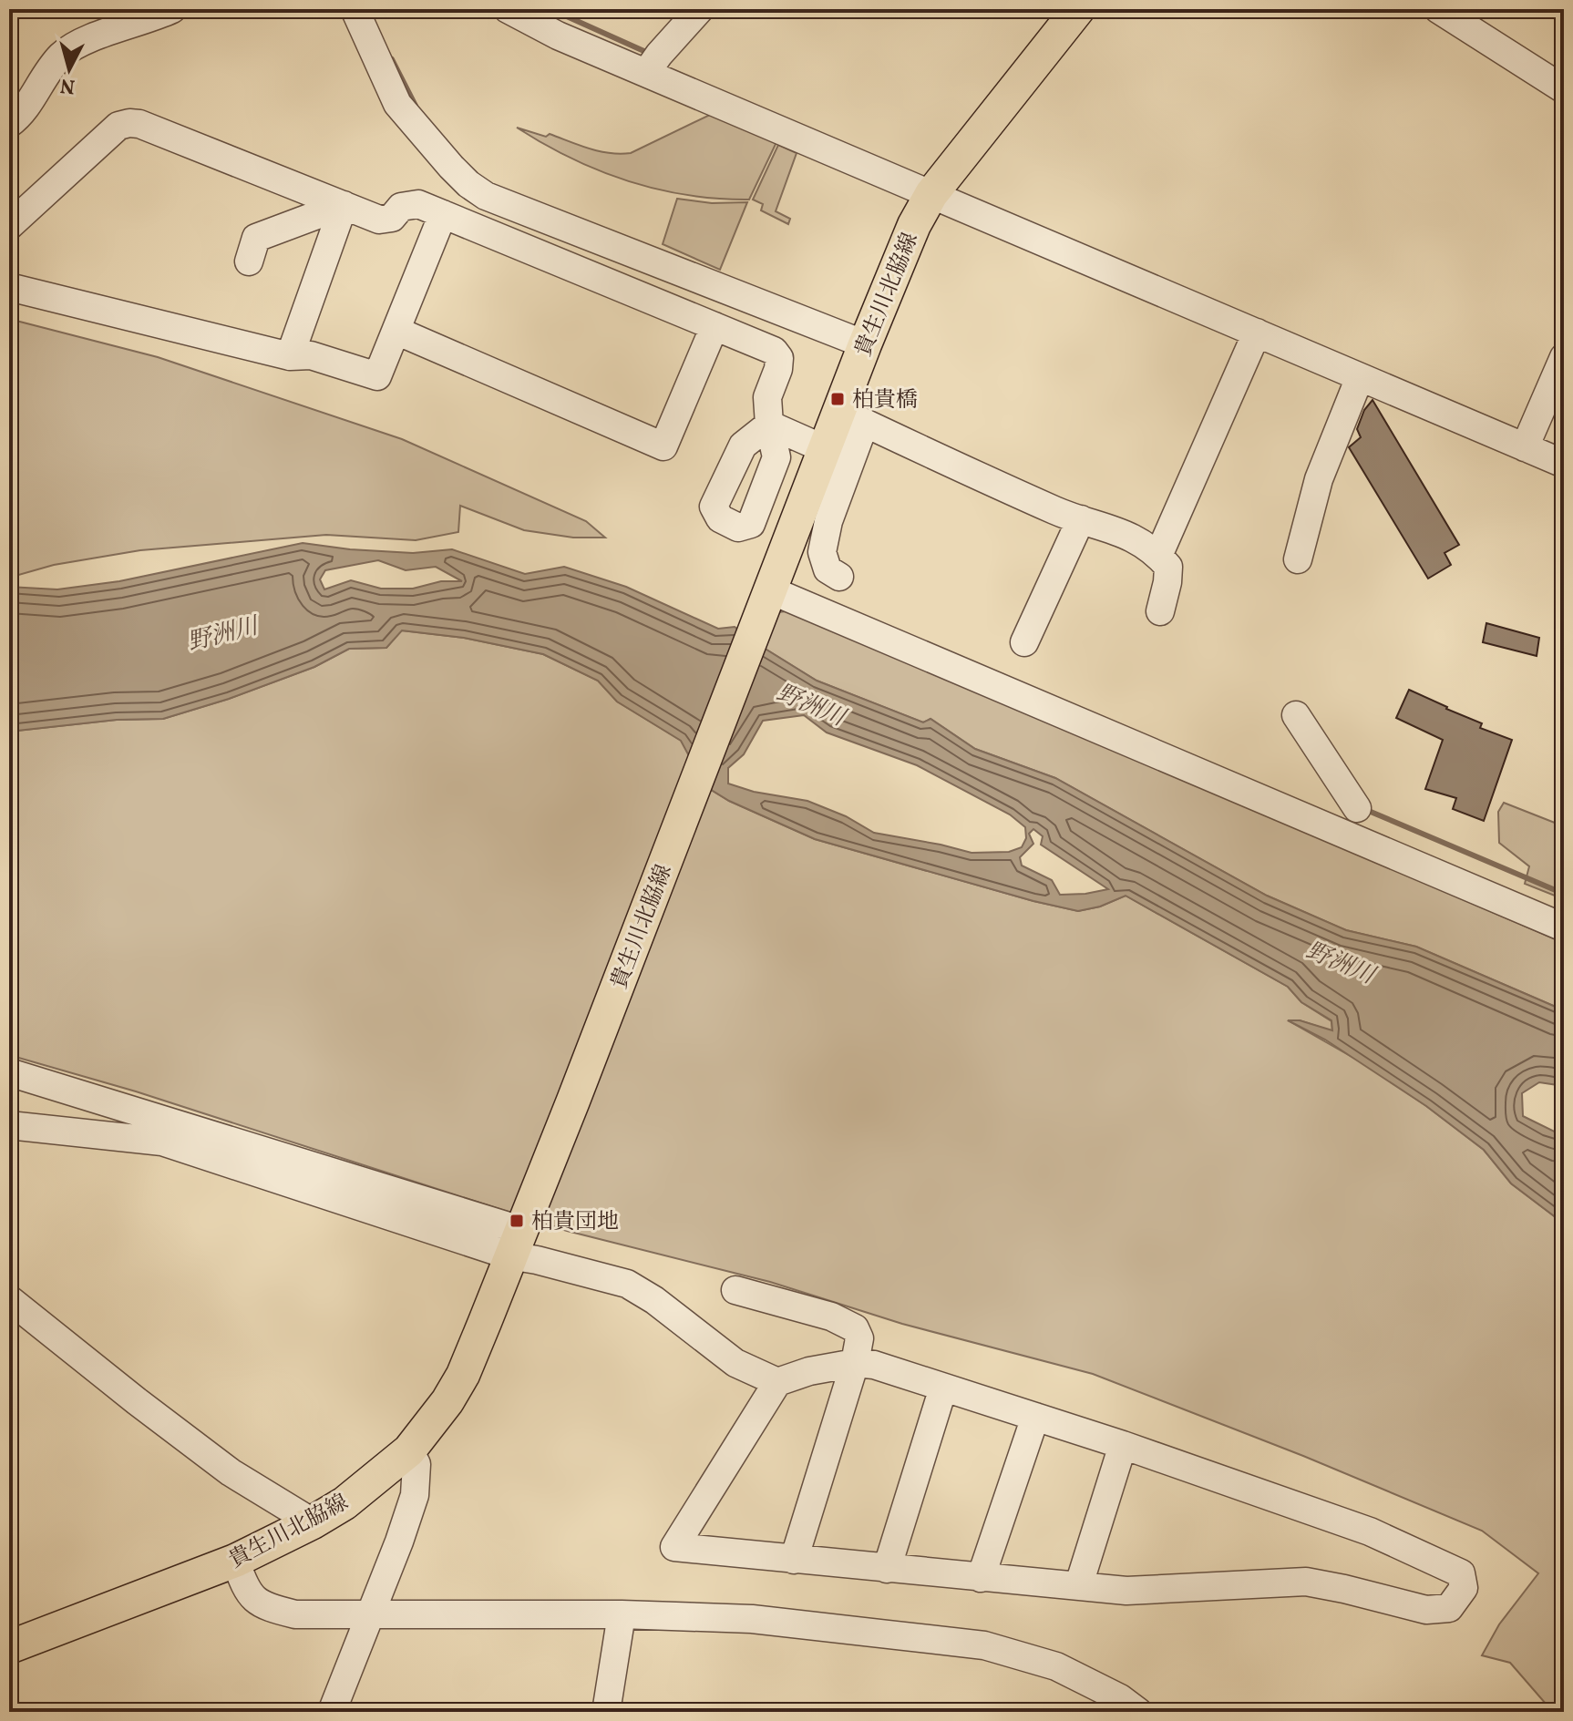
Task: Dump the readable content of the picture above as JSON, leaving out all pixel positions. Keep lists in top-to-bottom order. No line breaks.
{"streets":{"main road":["貴生川北脇線"]},"water":["野洲川"],"places":{"transit":["柏貴橋","柏貴団地"]},"north":"bottom"}
